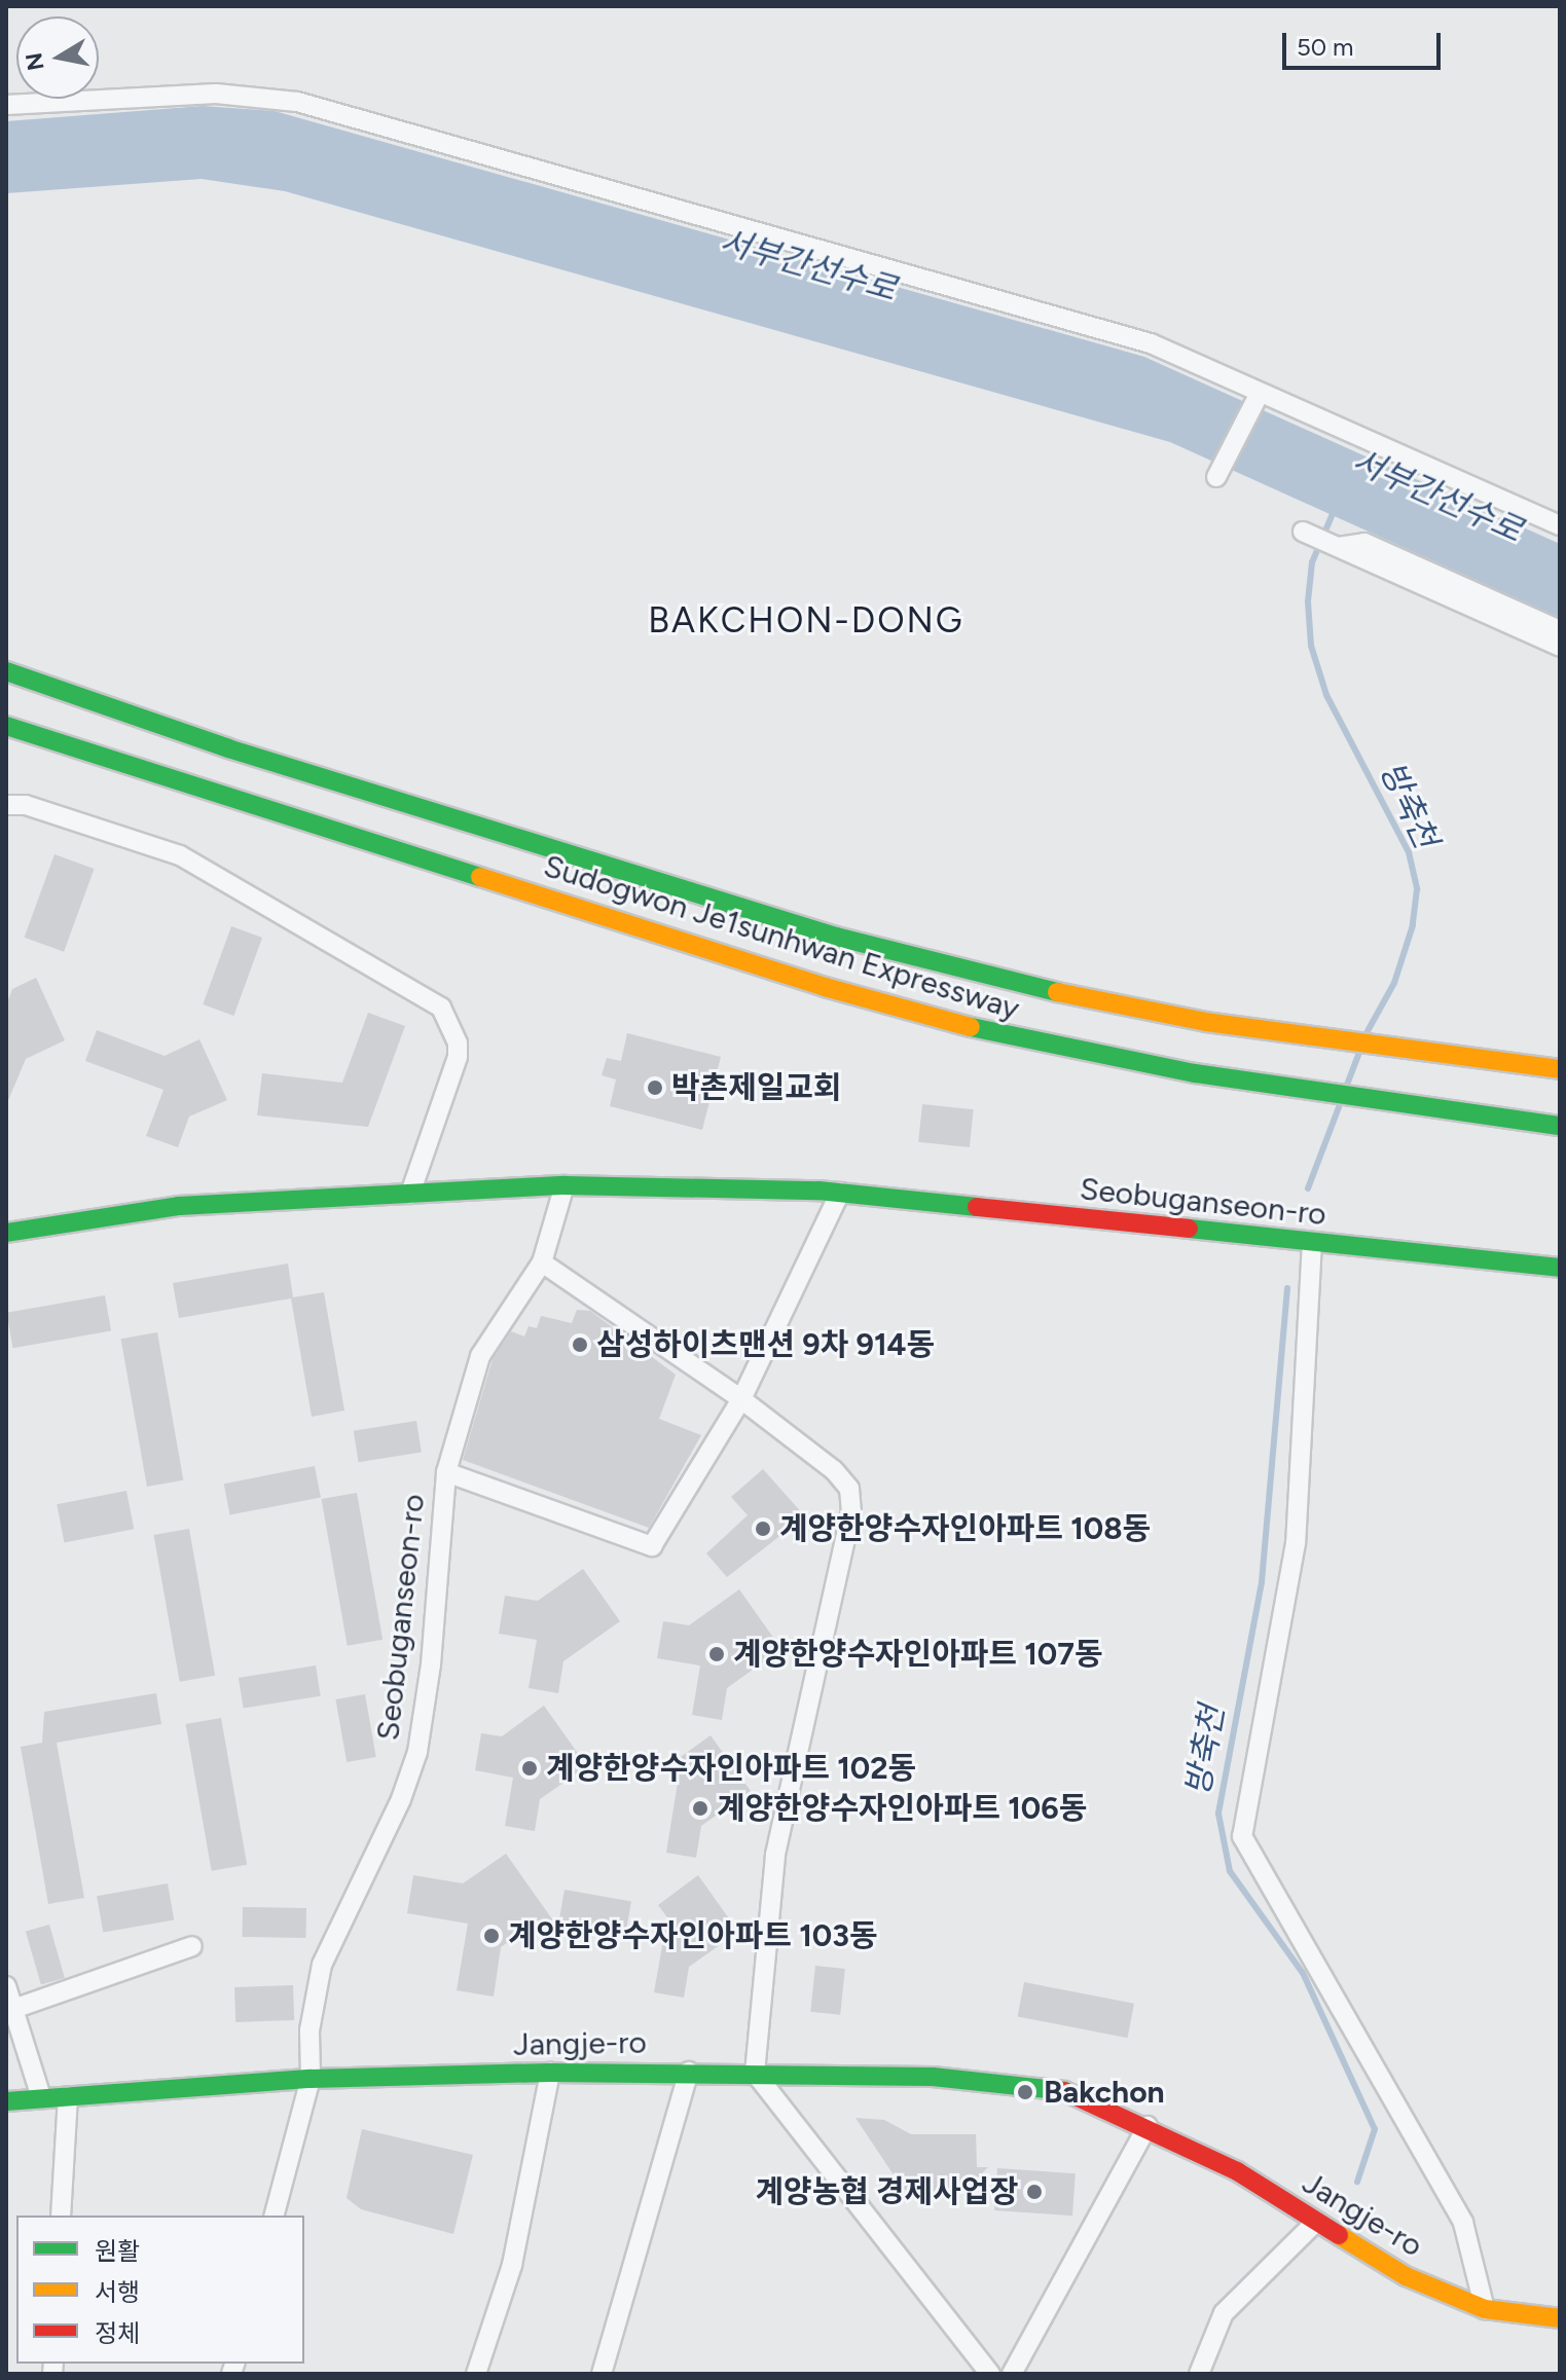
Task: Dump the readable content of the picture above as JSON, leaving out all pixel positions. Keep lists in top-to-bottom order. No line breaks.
{"streets":{"main road":["Sudogwon Je1sunhwan Expressway","Seobuganseon-ro","Jangje-ro"]},"crossings":[["Seobuganseon-ro","Jangje-ro"]],"districts":["BAKCHON-DONG"],"water":["서부간선수로","방축천"],"places":["박촌제일교회","삼성하이츠맨션 9차 914동","계양한양수자인아파트 108동","계양한양수자인아파트 107동","계양한양수자인아파트 102동","계양한양수자인아파트 106동","계양한양수자인아파트 103동","Bakchon","계양농협 경제사업장"],"legend":["원활","서행","정체"],"scale_bar":"50 m","north":"left"}
